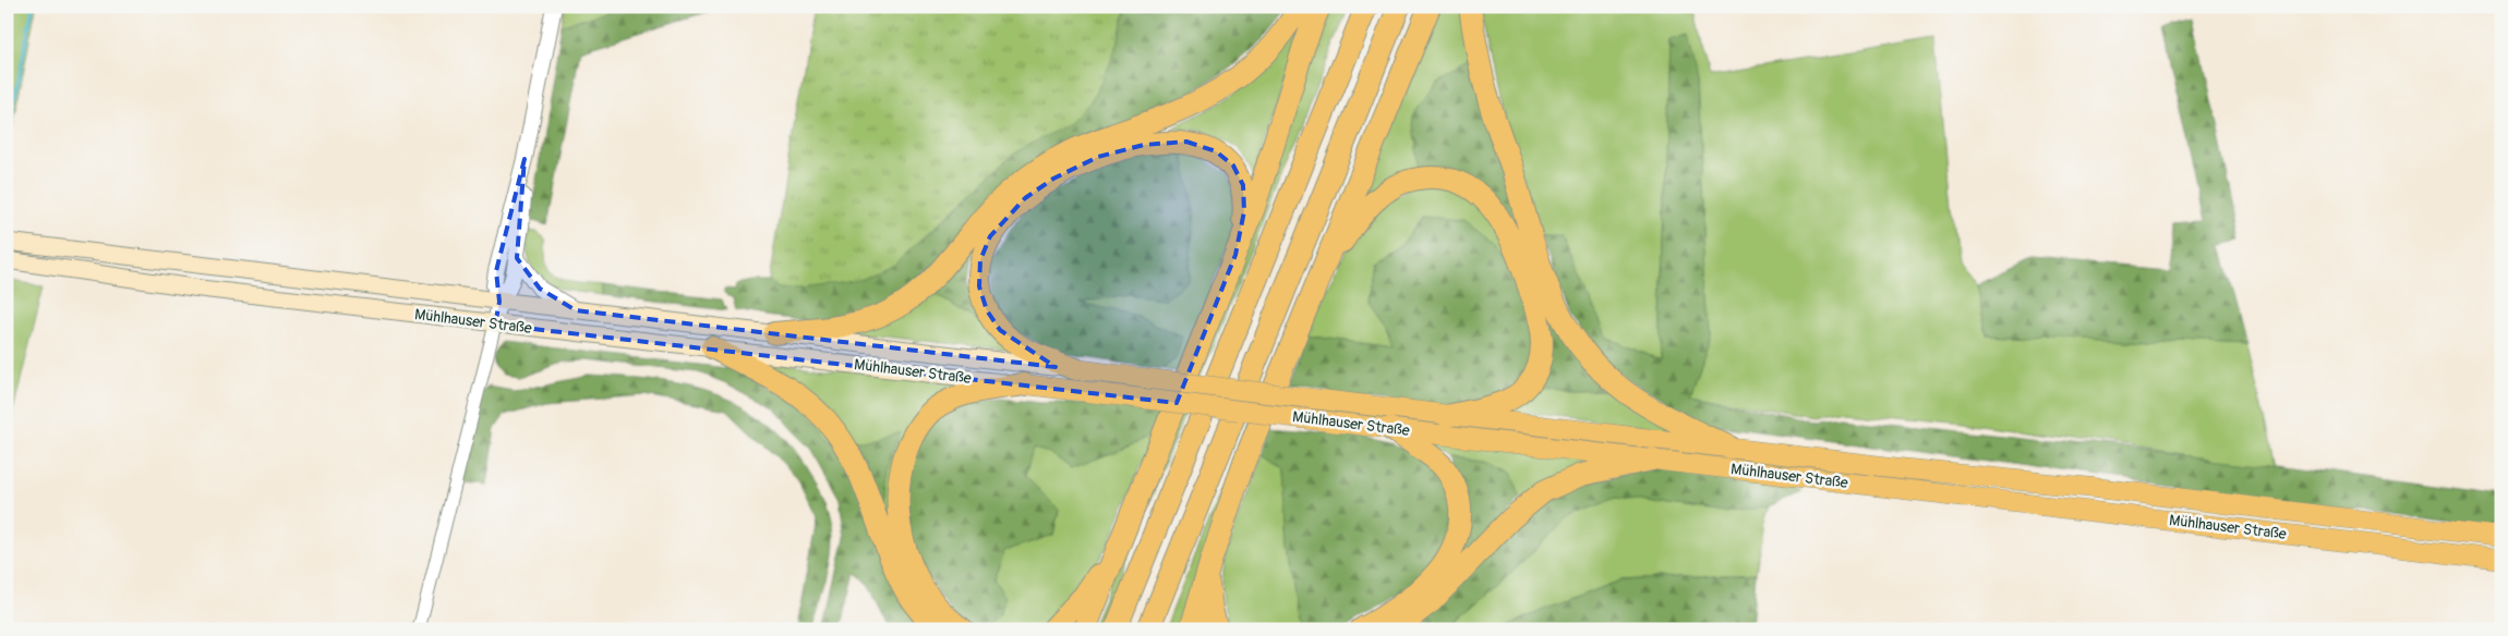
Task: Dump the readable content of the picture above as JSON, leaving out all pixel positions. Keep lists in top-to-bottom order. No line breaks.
{"streets":{"main road":["Mühlhauser Straße"]}}
